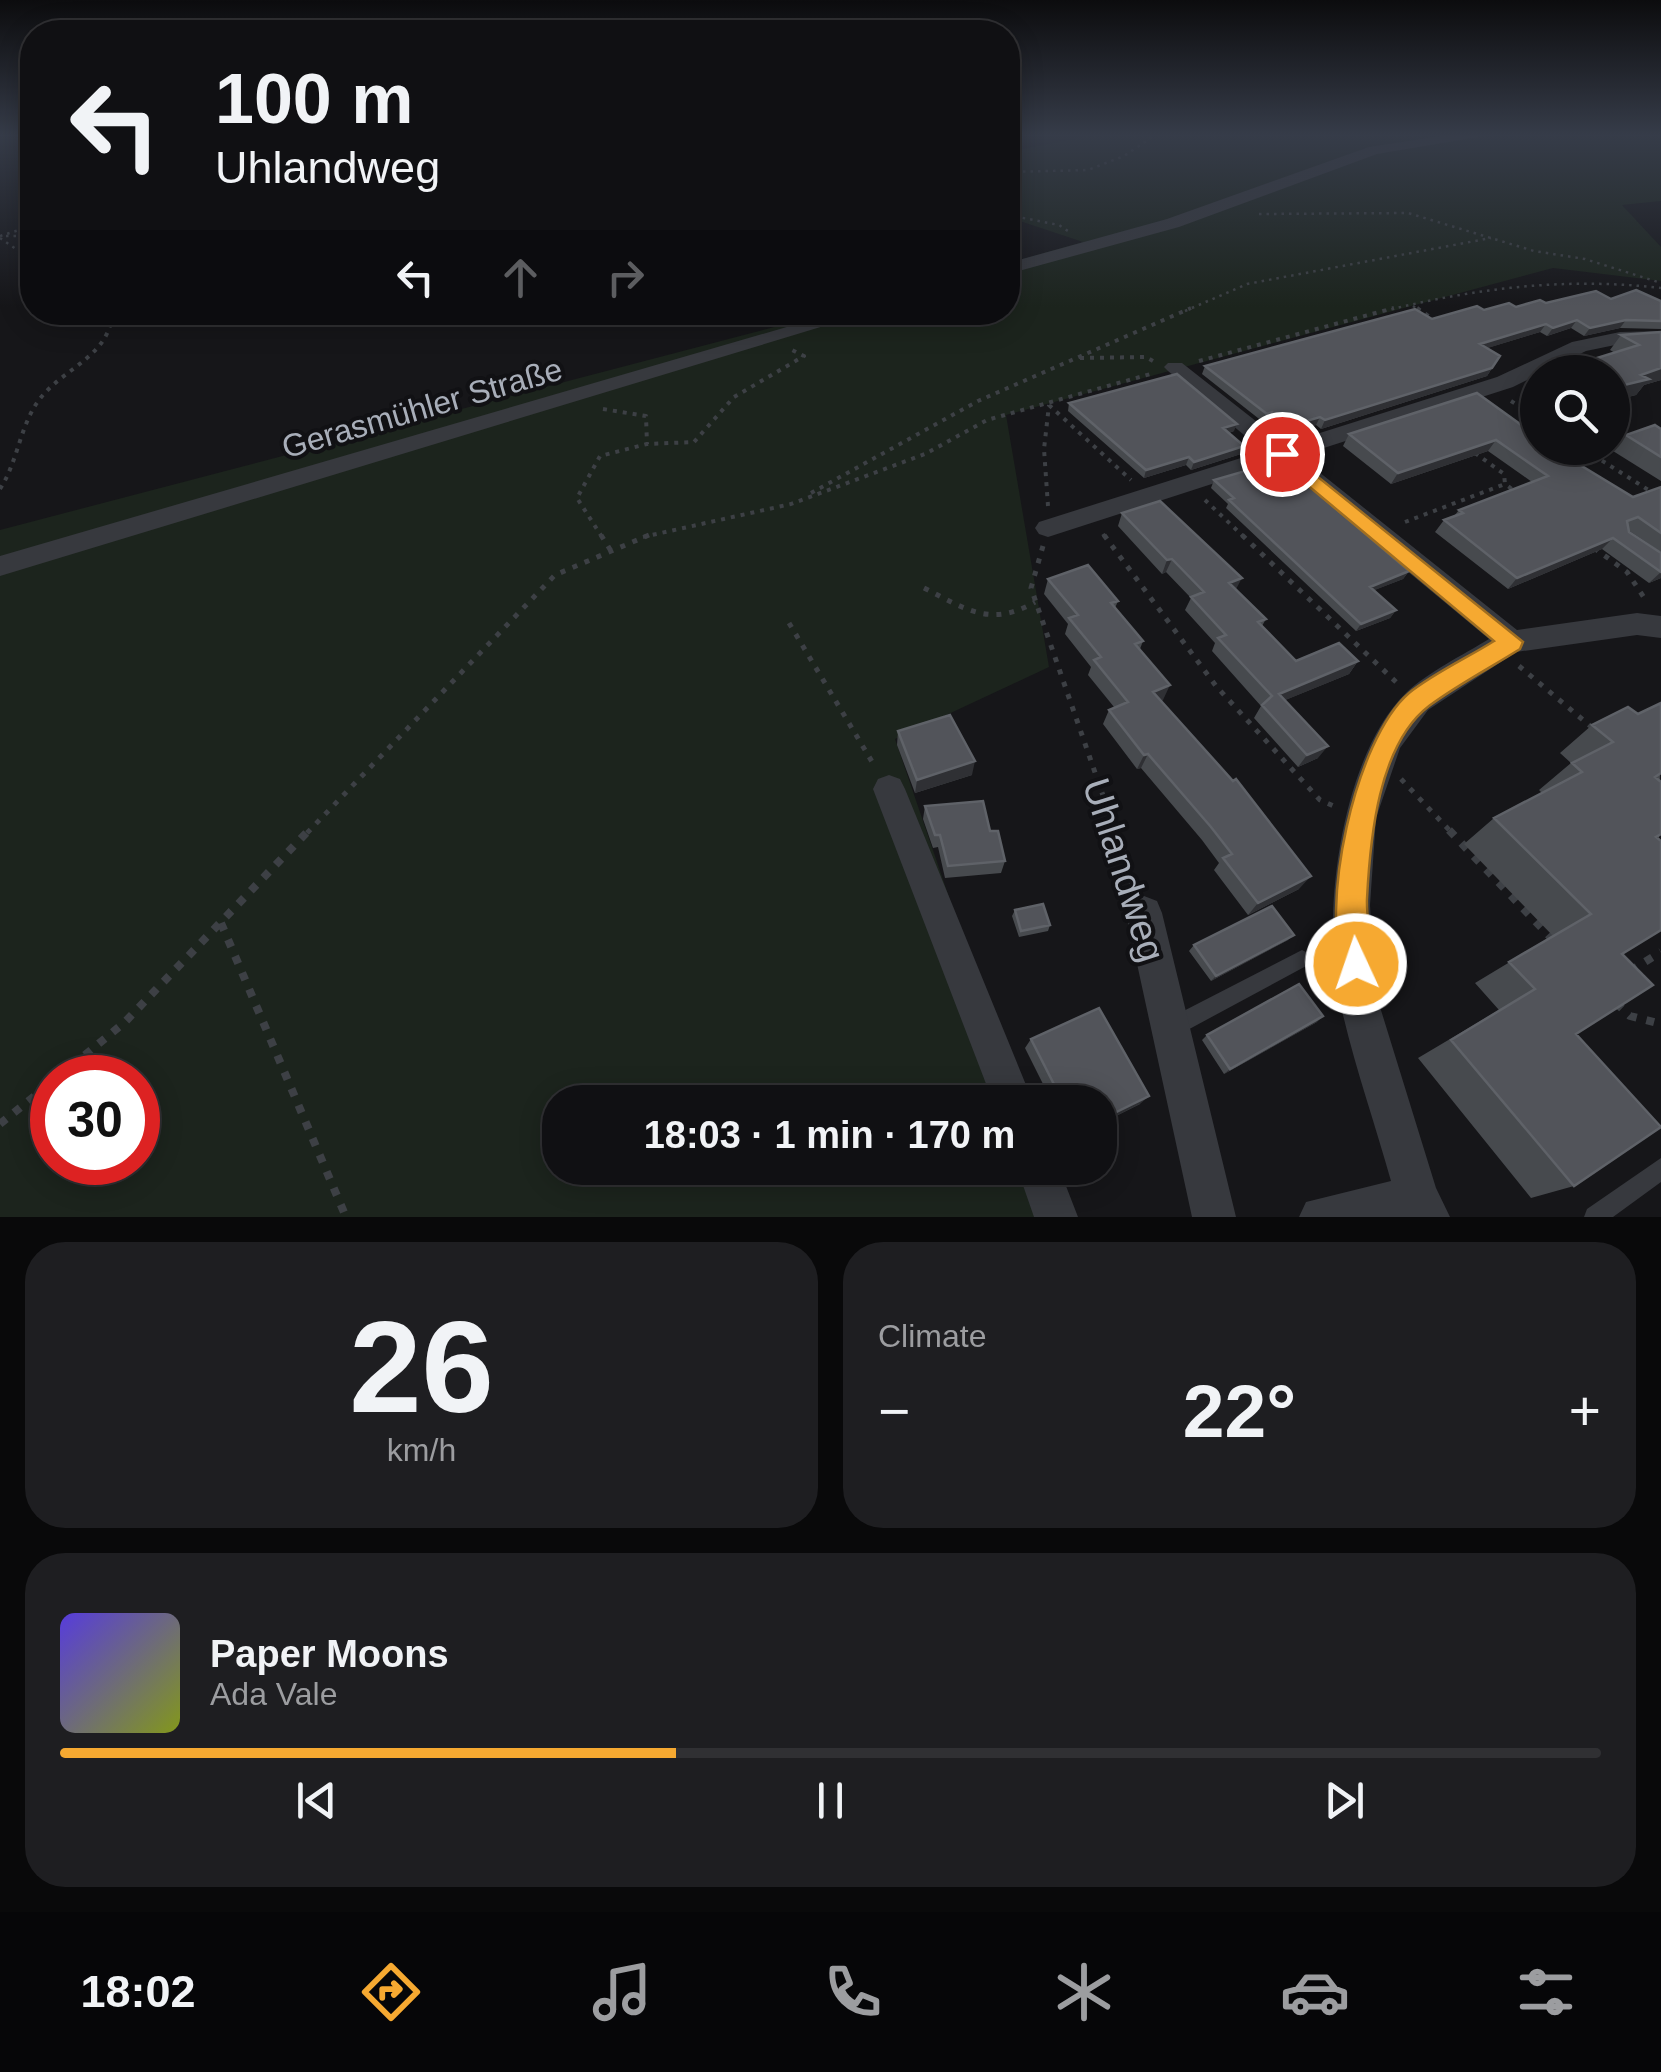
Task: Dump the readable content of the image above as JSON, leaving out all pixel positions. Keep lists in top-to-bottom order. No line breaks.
{"streets":{"street":["Gerasmühler Straße","Uhlandweg"]},"page":{"turn":["100 m","Uhlandweg"],"limit":"30","trip":"18:03 · 1 min · 170 m","tile":[["26","km/h"],"Climate"],"heat":["−","22°","+"],"song":["Paper Moons","Ada Vale"],"tabs":"18:02"}}
